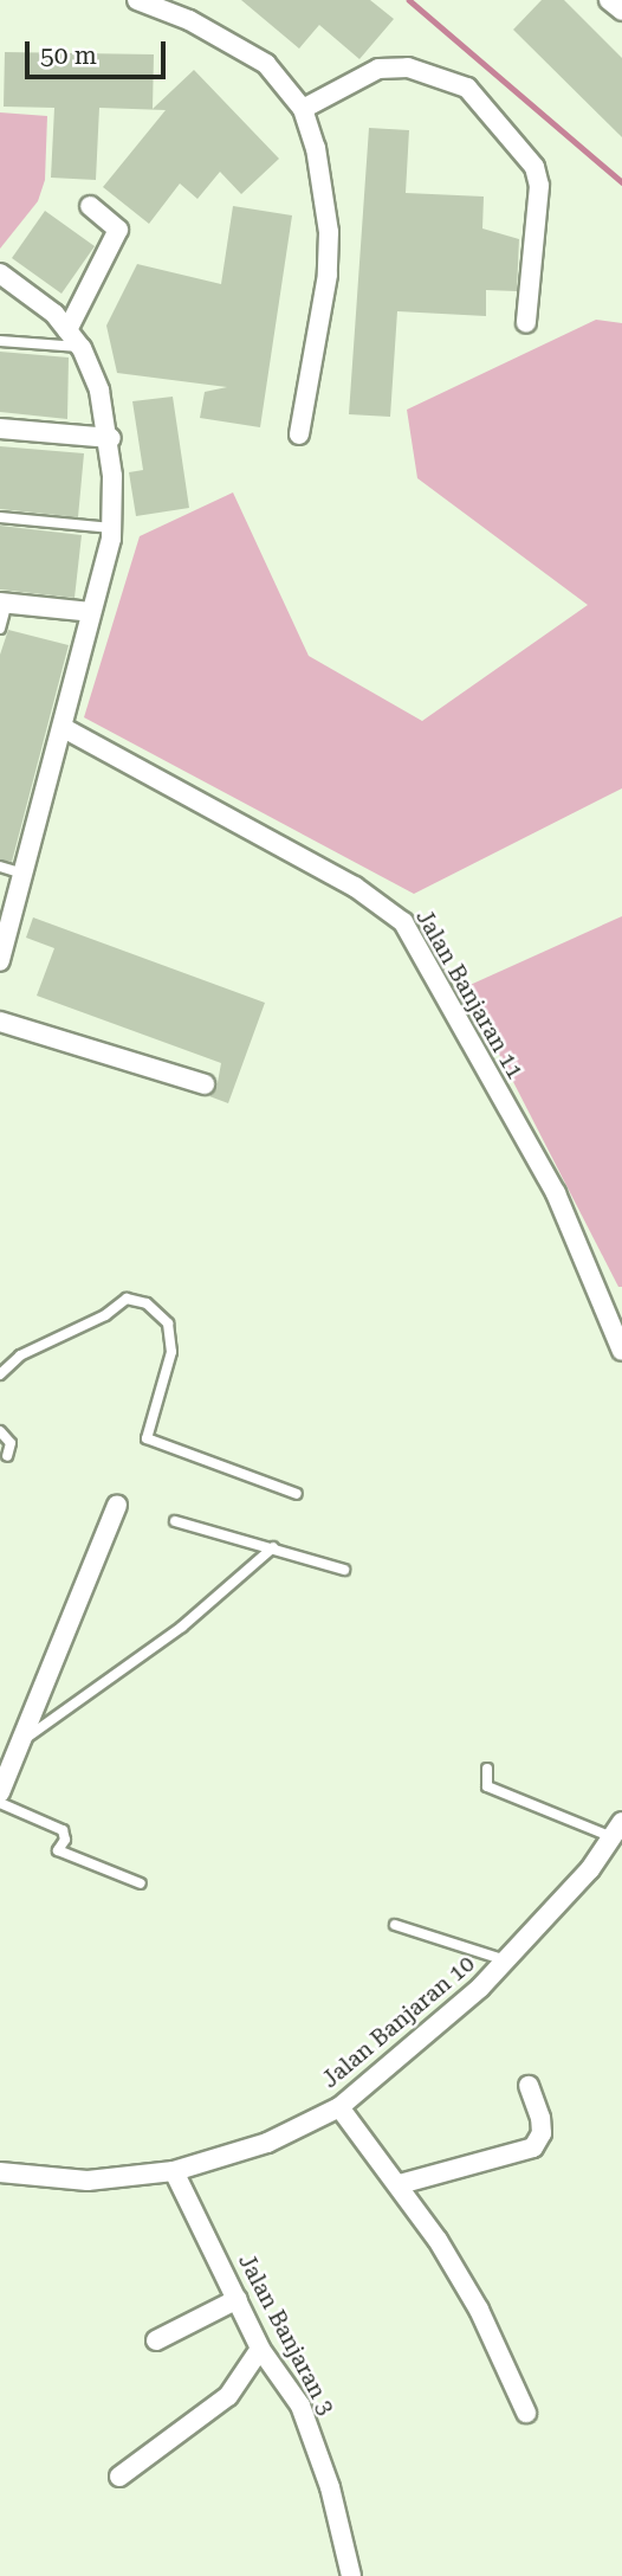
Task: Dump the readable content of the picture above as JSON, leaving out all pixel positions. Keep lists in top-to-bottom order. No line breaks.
{"streets":{"street":["Jalan Banjaran 11","Jalan Banjaran 10","Jalan Banjaran 3"]},"crossings":[["Jalan Banjaran 10","Jalan Banjaran 3"]],"scale_bar":"50 m"}
